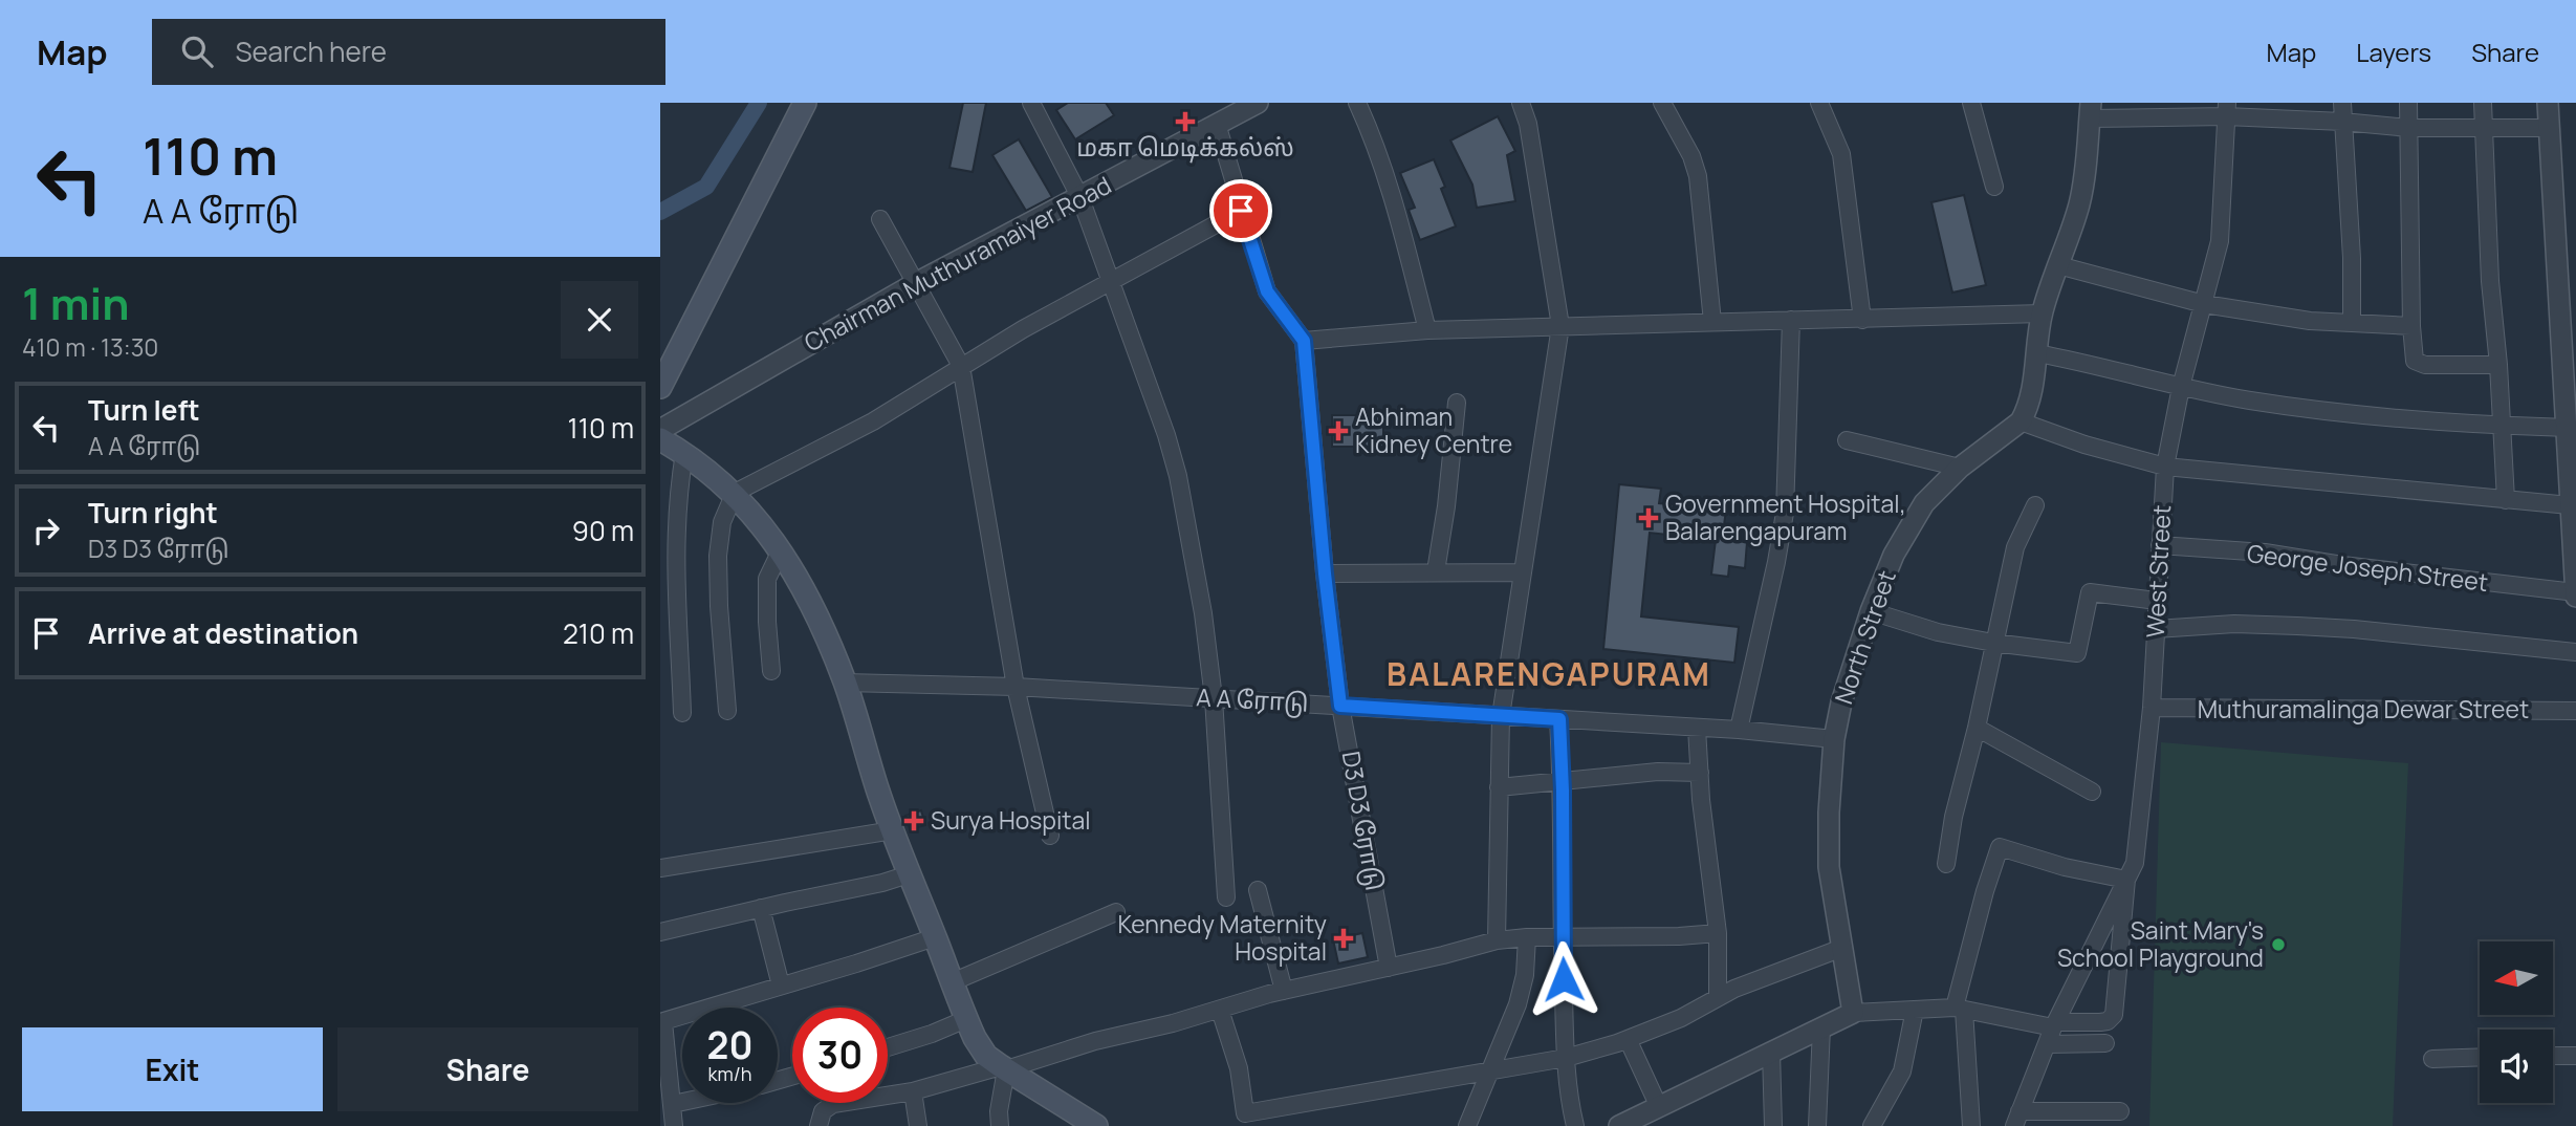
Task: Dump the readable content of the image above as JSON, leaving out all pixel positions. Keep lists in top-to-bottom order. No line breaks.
{"streets":{"street":["Chairman Muthuramaiyer Road","George Joseph Street","West Street","North Street","A A ரோடு","Muthuramalinga Dewar Street","D3 D3 ரோடு"]},"crossings":[["George Joseph Street","West Street"],["West Street","Muthuramalinga Dewar Street"],["North Street","A A ரோடு"],["A A ரோடு","D3 D3 ரோடு"]],"districts":["BALARENGAPURAM"],"places":{"health":["மகா மெடிக்கல்ஸ்","Abhiman Kidney Centre","Government Hospital, Balarengapuram","Surya Hospital","Kennedy Maternity Hospital"],"other":["Saint Mary's School Playground"]},"north":"left","page":{"header":"Map","search":"Search here","nav":["Map","Layers","Share"],"turn":["110 m","A A ரோடு"],"heading":["1 min","410 m · 13:30"],"list":[{"name":"Turn left","note":"A A ரோடு","value":"110 m"},{"name":"Turn right","note":"D3 D3 ரோடு","value":"90 m"},{"name":"Arrive at destination","value":"210 m"}],"speed":"20 km/h","limit":"30","buttons":["Exit","Share"]}}
